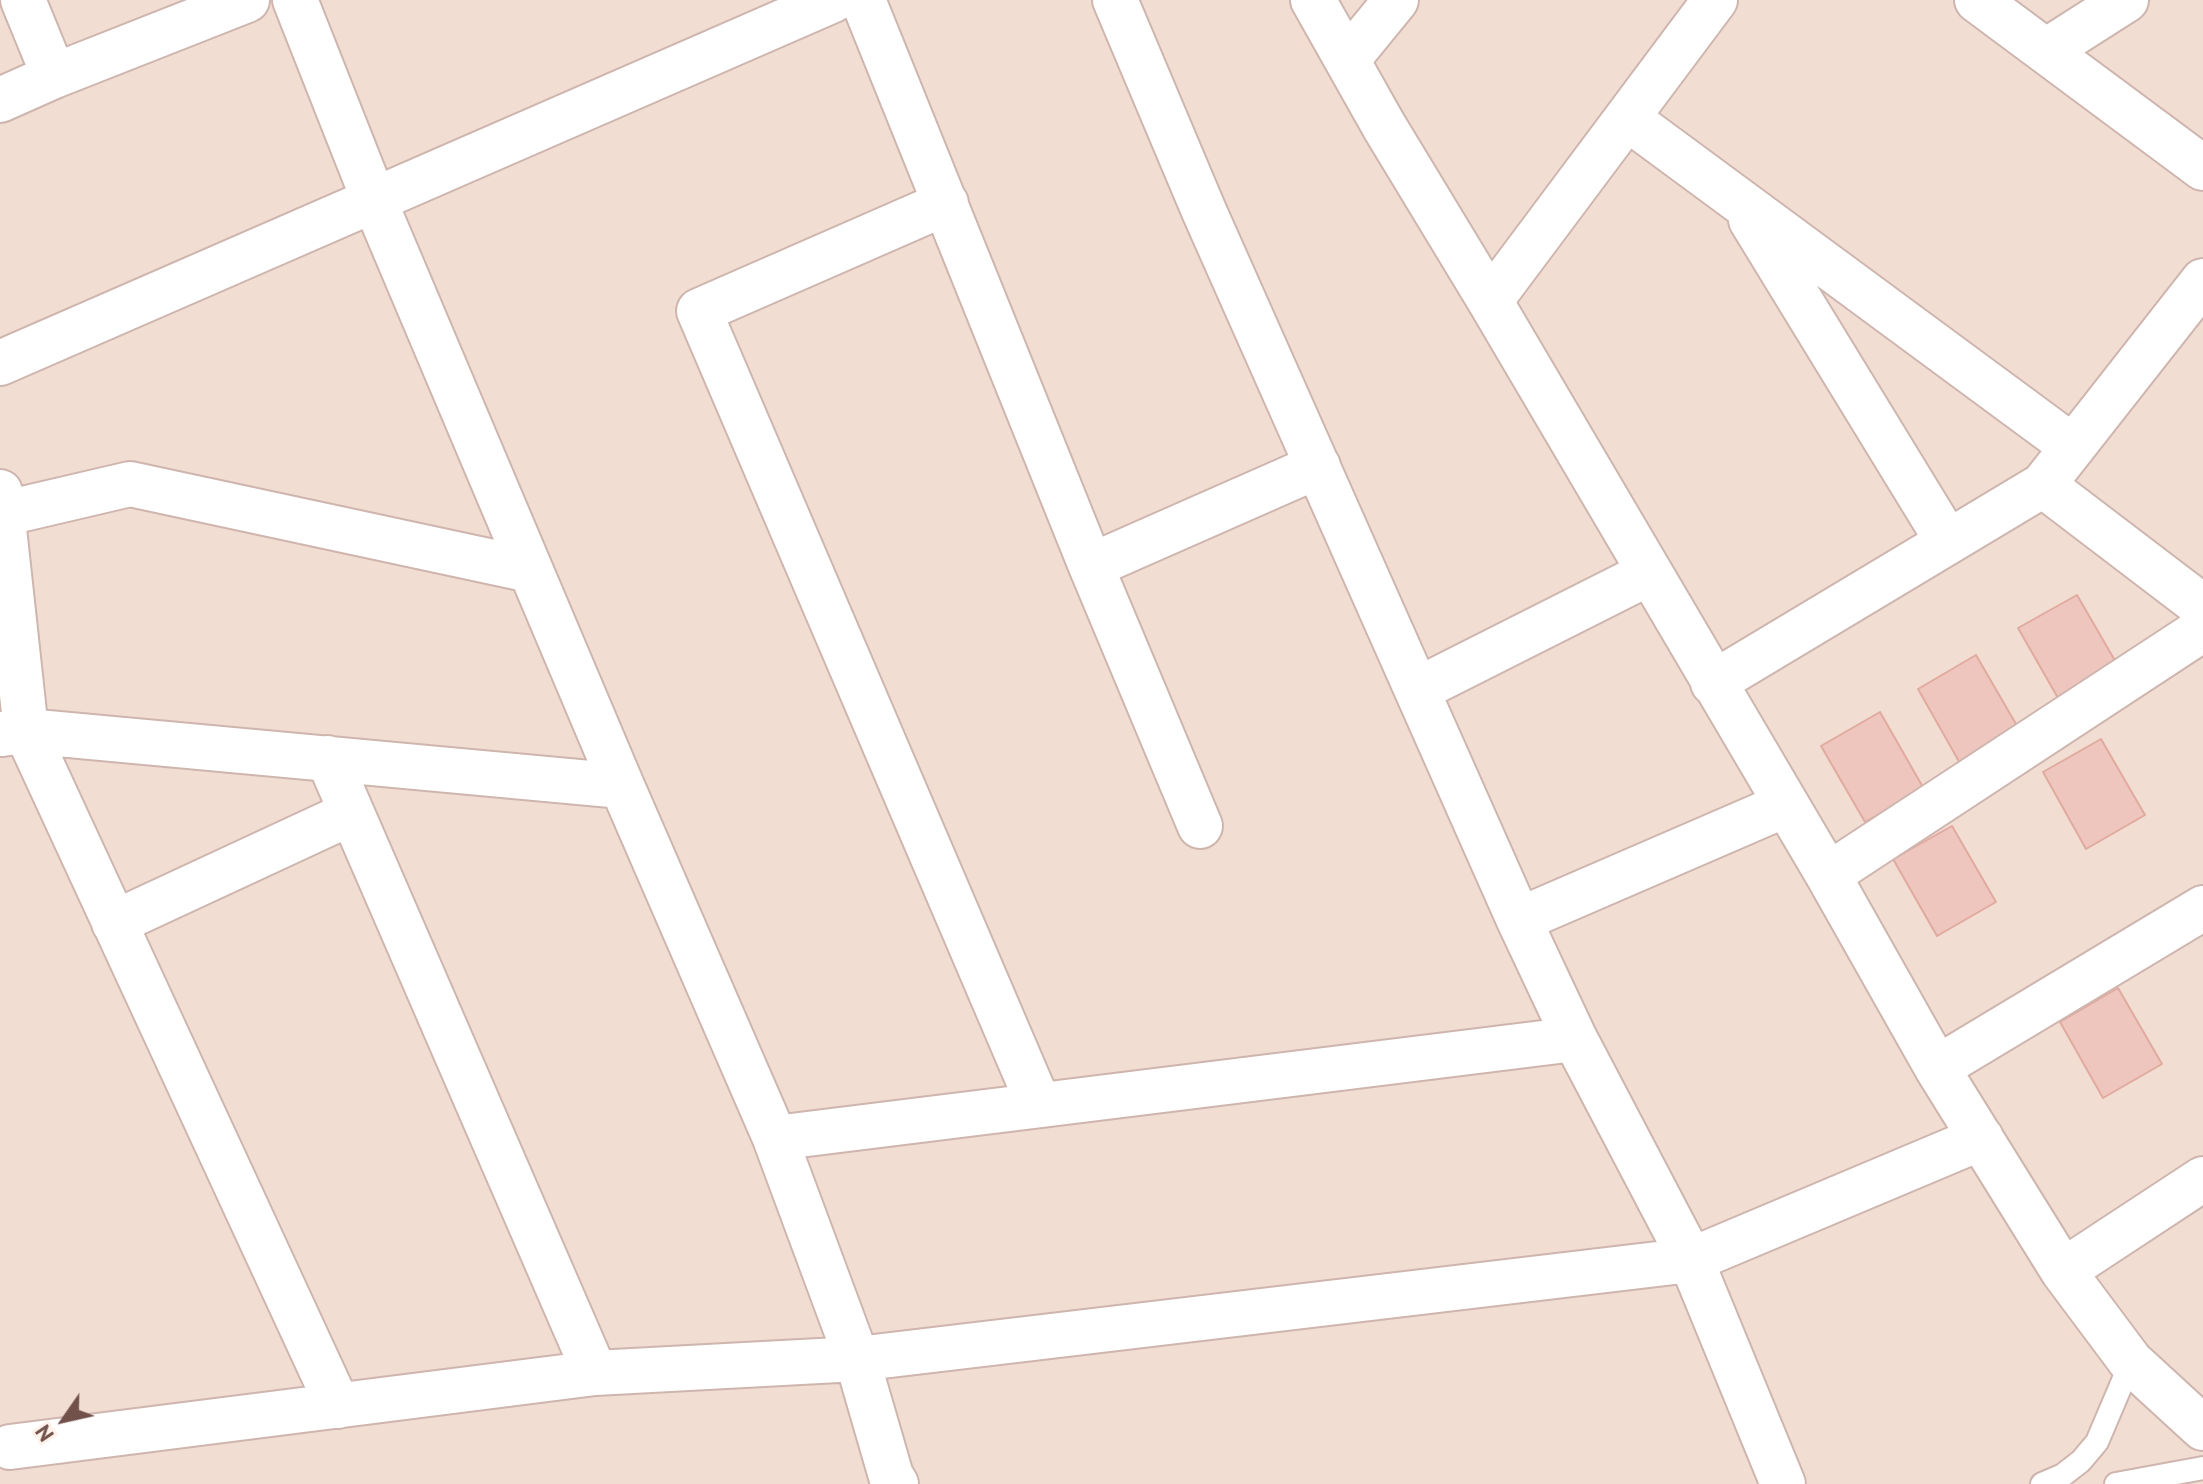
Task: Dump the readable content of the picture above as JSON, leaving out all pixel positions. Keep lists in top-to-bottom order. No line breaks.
{"north":"bottom left"}
